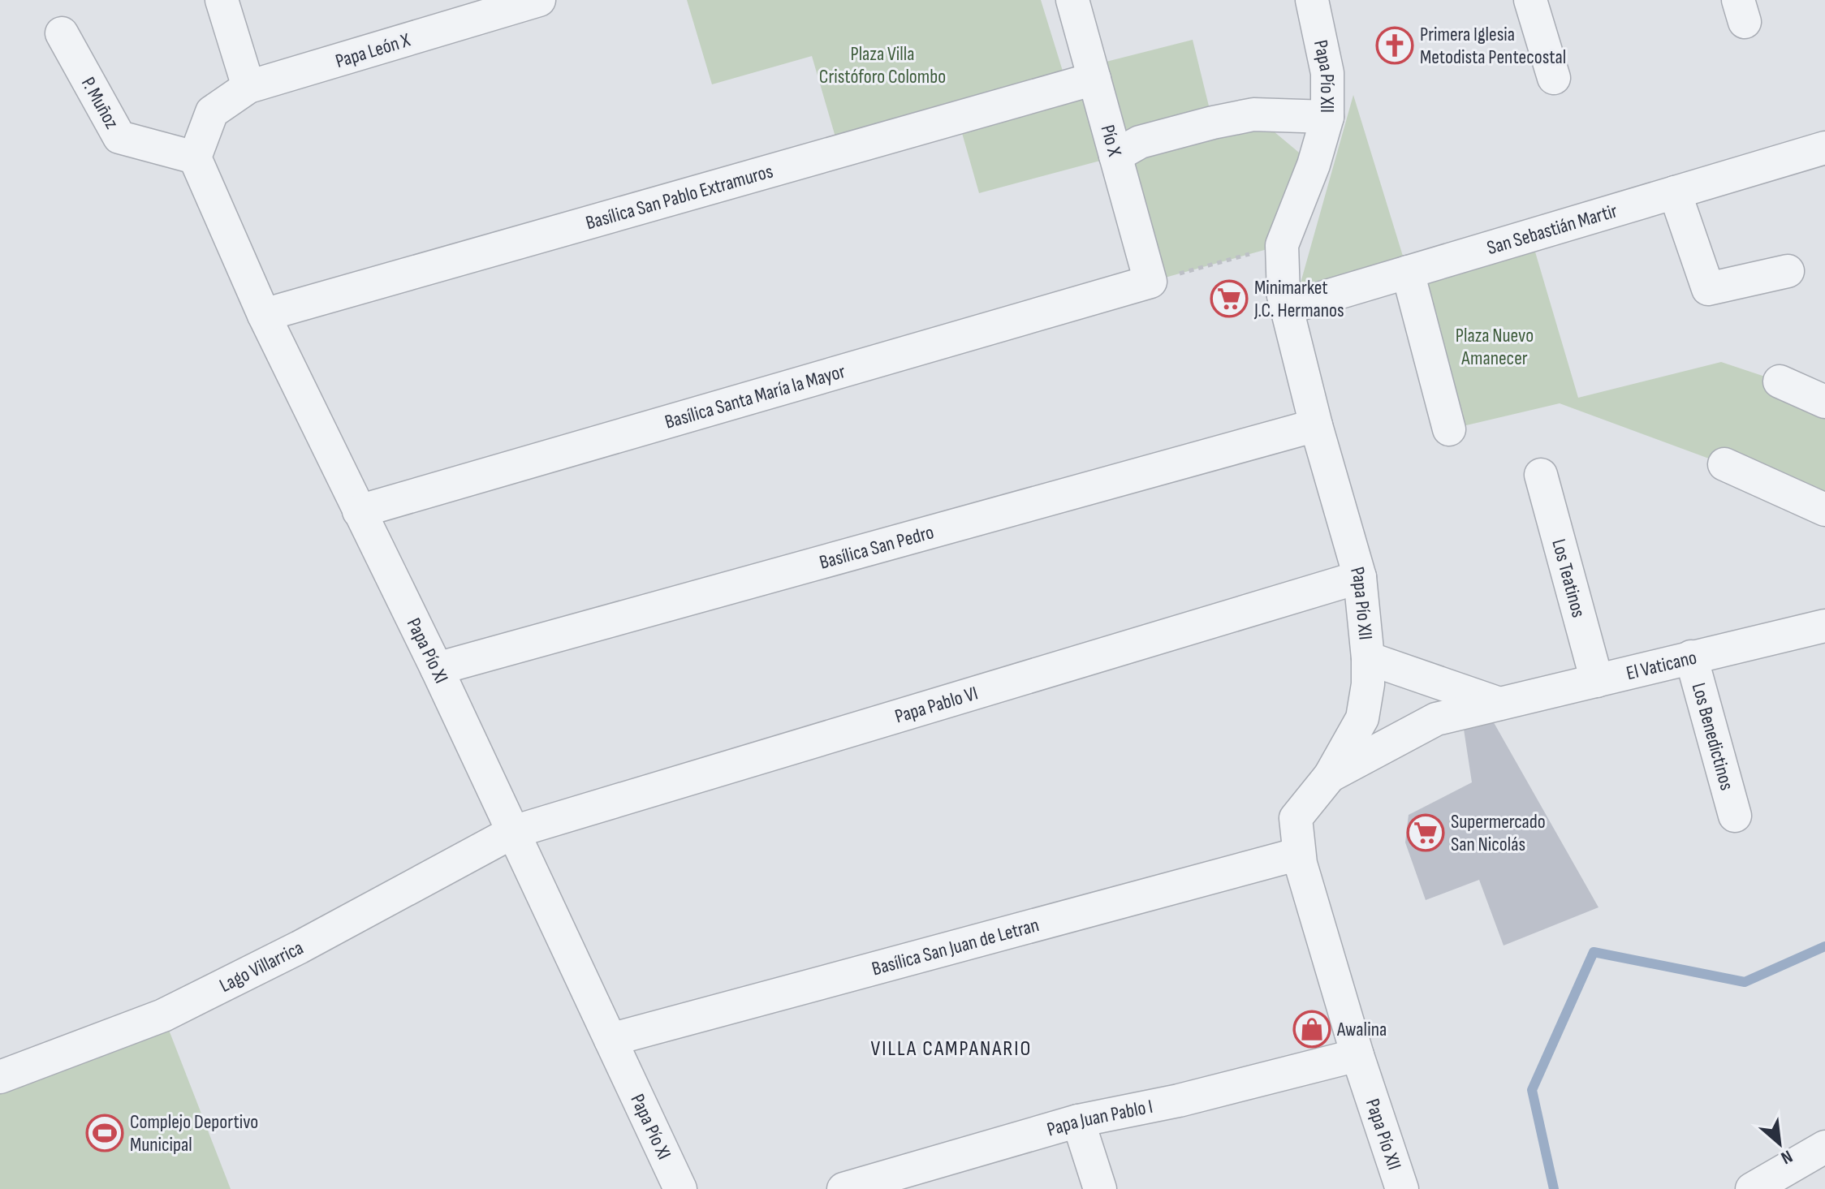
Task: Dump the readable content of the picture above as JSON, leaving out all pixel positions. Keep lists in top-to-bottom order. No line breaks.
{"streets":{"street":["Papa León X","Papa Pío XII","P. Muñoz","Pío X","Basílica San Pablo Extramuros","San Sebastián Martir","Basílica Santa María la Mayor","Basílica San Pedro","Los Teatinos","Papa Pío XI","El Vaticano","Papa Pablo VI","Los Benedictinos","Basílica San Juan de Letran","Lago Villarrica","Papa Juan Pablo I"]},"crossings":[["Papa León X","P. Muñoz"],["Papa León X","Papa Pío XI"],["Papa Pío XII","San Sebastián Martir"],["Papa Pío XII","Basílica San Pedro"],["Papa Pío XII","El Vaticano"],["Papa Pío XII","Papa Pablo VI"],["Papa Pío XII","Basílica San Juan de Letran"],["Papa Pío XII","Papa Juan Pablo I"],["P. Muñoz","Papa Pío XI"],["Pío X","Basílica San Pablo Extramuros"],["Pío X","Basílica Santa María la Mayor"],["Basílica San Pablo Extramuros","Papa Pío XI"],["Basílica Santa María la Mayor","Papa Pío XI"],["Basílica San Pedro","Papa Pío XI"],["Los Teatinos","El Vaticano"],["Papa Pío XI","Papa Pablo VI"],["Papa Pío XI","Basílica San Juan de Letran"],["Papa Pío XI","Lago Villarrica"],["El Vaticano","Los Benedictinos"],["Papa Pablo VI","Lago Villarrica"]],"districts":["VILLA CAMPANARIO"],"parks":["Plaza Villa Cristóforo Colombo","Plaza Nuevo Amanecer"],"places":{"church":["Primera Iglesia Metodista Pentecostal"],"supermarket":["Minimarket J.C. Hermanos","Supermercado San Nicolás"],"shop":["Awalina"],"sports":["Complejo Deportivo Municipal"]},"north":"bottom right"}
